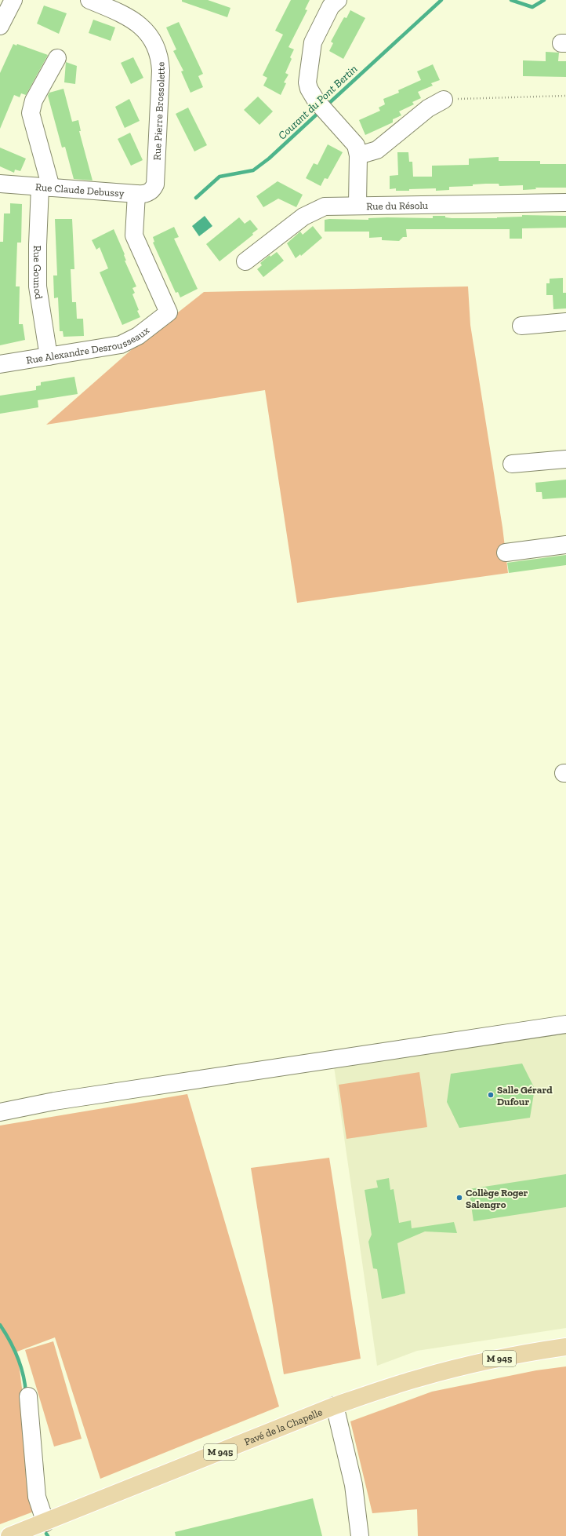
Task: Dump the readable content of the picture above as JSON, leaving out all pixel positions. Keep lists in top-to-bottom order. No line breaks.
{"streets":{"main road":["M 945","Pavé de la Chapelle"],"street":["Rue Pierre Brossolette","Rue Claude Debussy","Rue du Résolu","Rue Gounod","Rue Alexandre Desrousseaux"]},"crossings":[["Rue Pierre Brossolette","Rue Claude Debussy"],["Rue Claude Debussy","Rue Gounod"],["Rue Claude Debussy","Rue Alexandre Desrousseaux"],["Rue Gounod","Rue Alexandre Desrousseaux"]],"water":["Courant du Pont Bertin"],"places":["Salle Gérard Dufour","Collège Roger Salengro"]}
